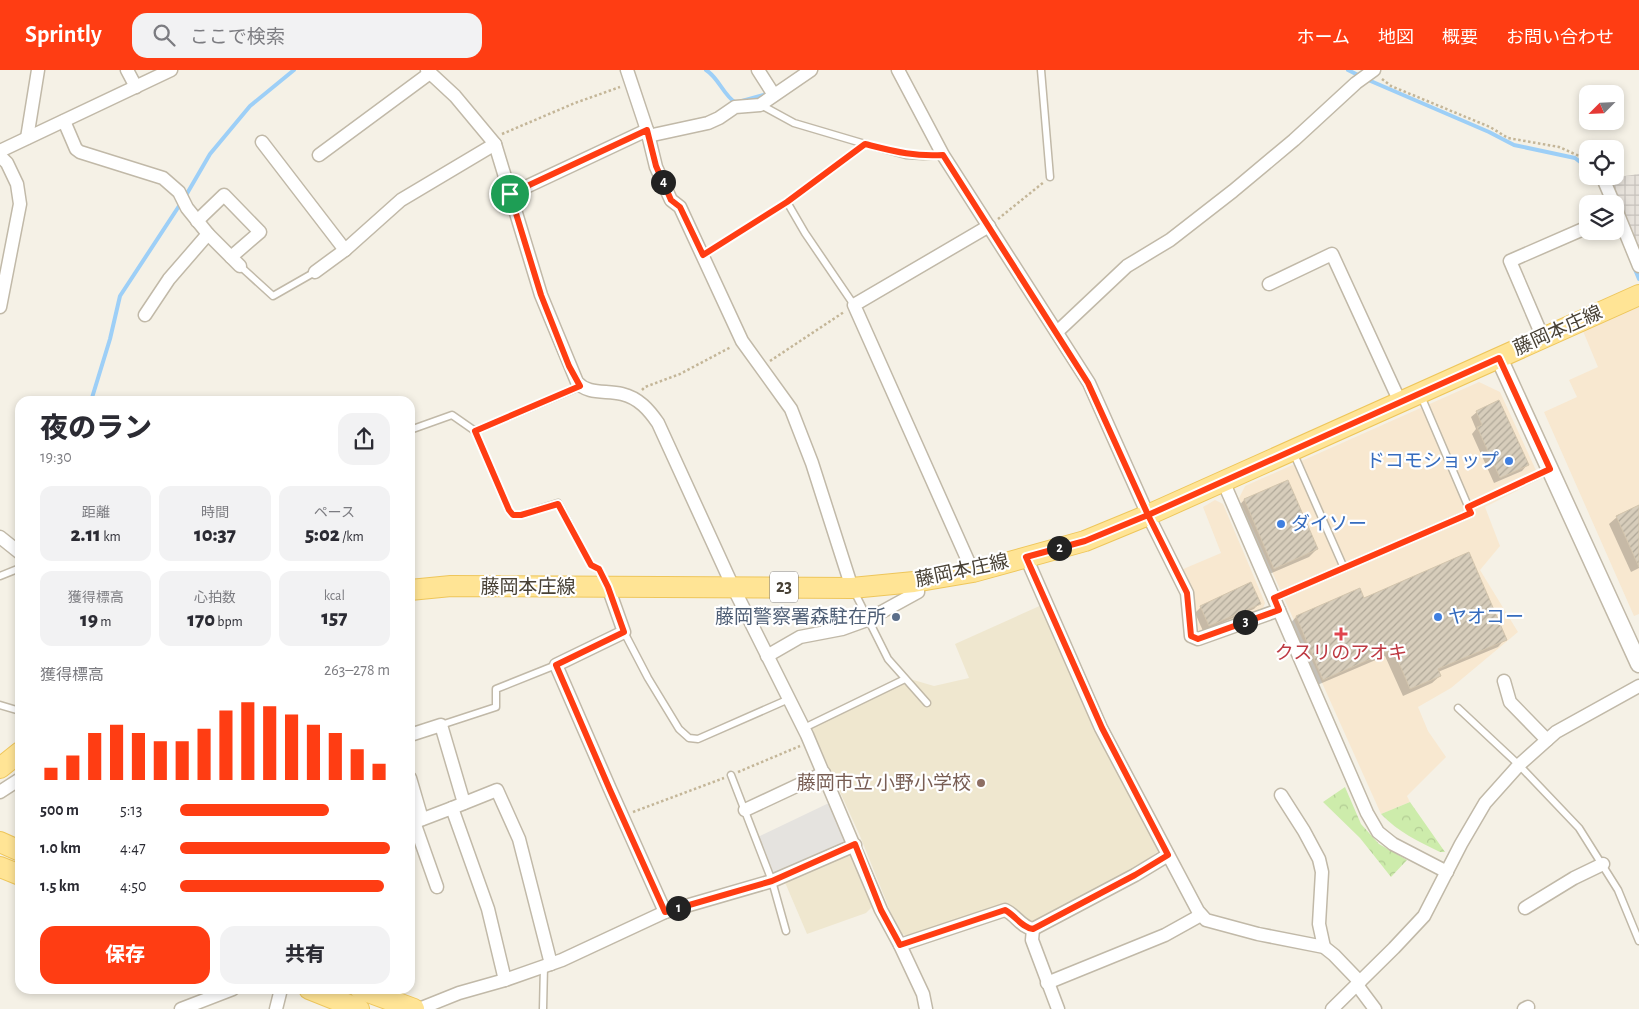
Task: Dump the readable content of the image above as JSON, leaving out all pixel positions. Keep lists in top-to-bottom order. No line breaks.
{"streets":{"main road":["藤岡本庄線","23"]},"places":{"other":["ドコモショップ","ダイソー","藤岡警察署森駐在所","ヤオコー","藤岡市立 小野小学校"],"health":["クスリのアオキ"]},"north":"bottom left","page":{"header":"Sprintly","search":"ここで検索","nav":["ホーム","地図","概要","お問い合わせ"],"pins":["4","2","3","1"],"heading":["夜のラン","19:30"],"stats":[["距離","2.11 km"],["時間","10:37"],["ペース","5:02 /km"],["獲得標高","19 m"],["心拍数","170 bpm"],["kcal","157"]],"chart":["獲得標高","263–278 m"],"list":[{"name":"500 m","note":"5:13"},{"name":"1.0 km","note":"4:47"},{"name":"1.5 km","note":"4:50"}],"buttons":["保存","共有"]}}
